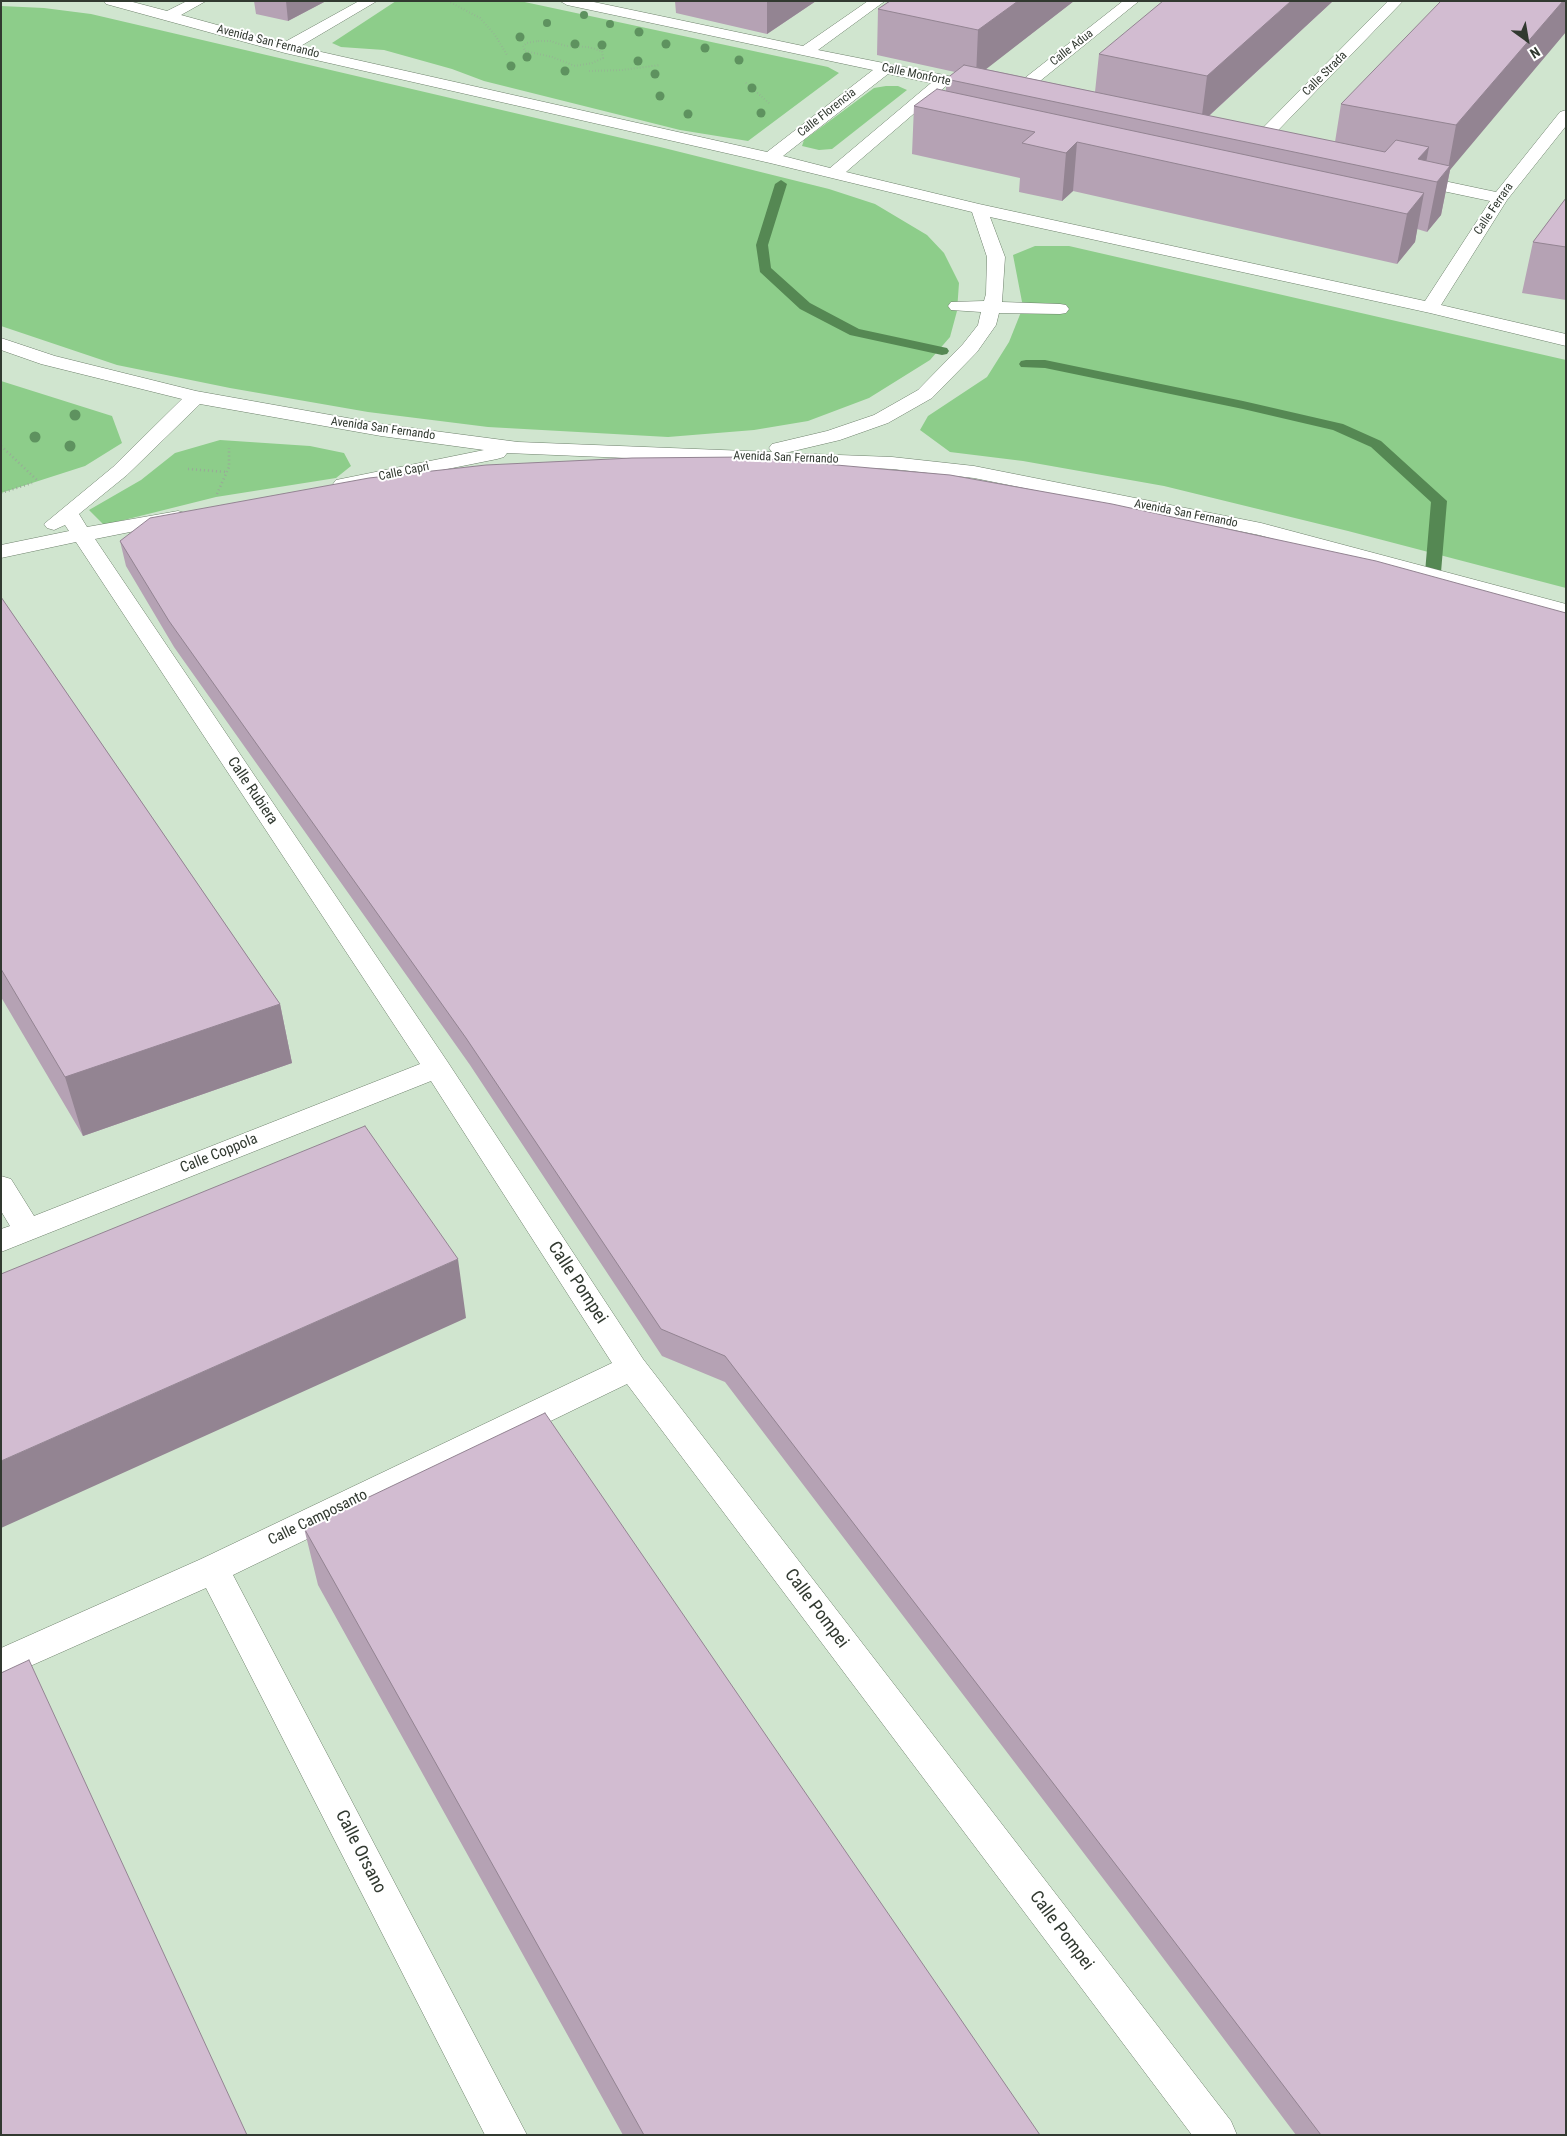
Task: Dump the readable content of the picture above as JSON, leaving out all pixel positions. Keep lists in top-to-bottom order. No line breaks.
{"streets":{"street":["Avenida San Fernando","Calle Adua","Calle Strada","Calle Monforte","Calle Florencia","Calle Ferrara","Calle Capri","Calle Rubiera","Calle Coppola","Calle Pompei","Calle Camposanto","Calle Orsano"]},"crossings":[["Avenida San Fernando","Calle Florencia"],["Avenida San Fernando","Calle Ferrara"],["Avenida San Fernando","Calle Capri"],["Calle Adua","Calle Monforte"],["Calle Monforte","Calle Florencia"],["Calle Rubiera","Calle Coppola"],["Calle Rubiera","Calle Pompei"],["Calle Coppola","Calle Pompei"],["Calle Pompei","Calle Camposanto"],["Calle Camposanto","Calle Orsano"]],"north":"bottom right"}
